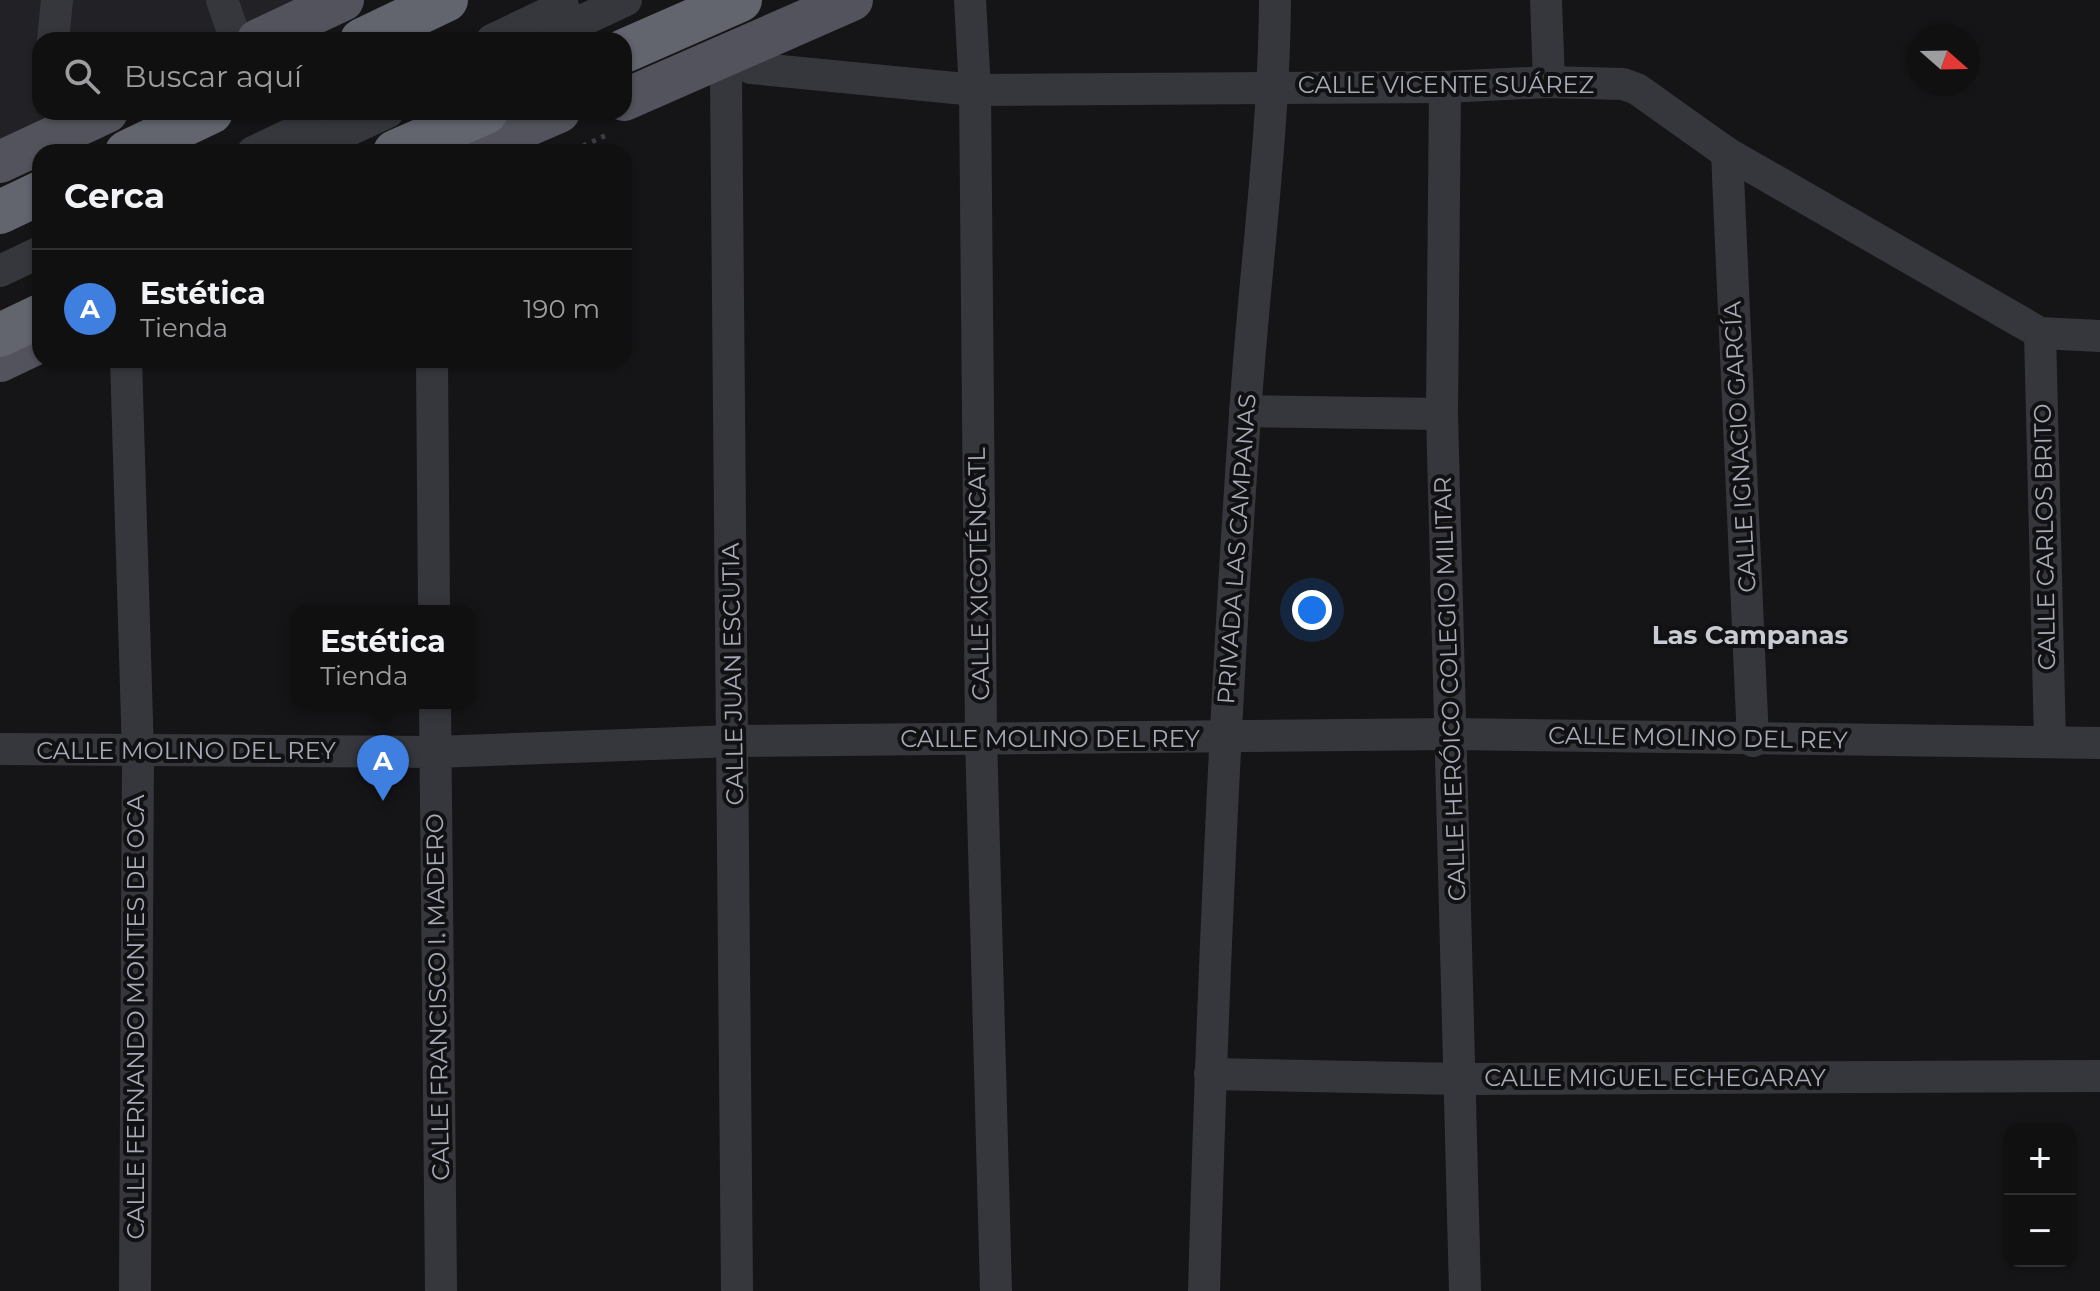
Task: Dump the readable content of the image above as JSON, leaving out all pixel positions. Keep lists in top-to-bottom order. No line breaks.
{"streets":{"street":["CALLE VICENTE SUÁREZ","CALLE IGNACIO GARCÍA","CALLE CARLOS BRITO","PRIVADA LAS CAMPANAS","CALLE XICOTÉNCATL","CALLE JUAN ESCUTIA","CALLE HERÓICO COLEGIO MILITAR","CALLE MOLINO DEL REY","CALLE FRANCISCO I. MADERO","CALLE FERNANDO MONTES DE OCA","CALLE MIGUEL ECHEGARAY"]},"crossings":[["CALLE VICENTE SUÁREZ","CALLE IGNACIO GARCÍA"],["CALLE VICENTE SUÁREZ","CALLE CARLOS BRITO"],["CALLE VICENTE SUÁREZ","PRIVADA LAS CAMPANAS"],["CALLE VICENTE SUÁREZ","CALLE XICOTÉNCATL"],["CALLE VICENTE SUÁREZ","CALLE JUAN ESCUTIA"],["CALLE VICENTE SUÁREZ","CALLE HERÓICO COLEGIO MILITAR"],["CALLE IGNACIO GARCÍA","CALLE MOLINO DEL REY"],["CALLE CARLOS BRITO","CALLE MOLINO DEL REY"],["PRIVADA LAS CAMPANAS","CALLE MOLINO DEL REY"],["PRIVADA LAS CAMPANAS","CALLE MIGUEL ECHEGARAY"],["CALLE XICOTÉNCATL","CALLE MOLINO DEL REY"],["CALLE JUAN ESCUTIA","CALLE MOLINO DEL REY"],["CALLE HERÓICO COLEGIO MILITAR","CALLE MOLINO DEL REY"],["CALLE HERÓICO COLEGIO MILITAR","CALLE MIGUEL ECHEGARAY"],["CALLE MOLINO DEL REY","CALLE FRANCISCO I. MADERO"],["CALLE MOLINO DEL REY","CALLE FERNANDO MONTES DE OCA"]],"districts":["Las Campanas"],"north":"right","page":{"search":"Buscar aquí","heading":"Cerca","list":[{"mark":"A","name":"Estética","note":"Tienda","value":"190 m"}],"popup":["Estética","Tienda"],"pins":"A","map_buttons":["+","−"]}}
